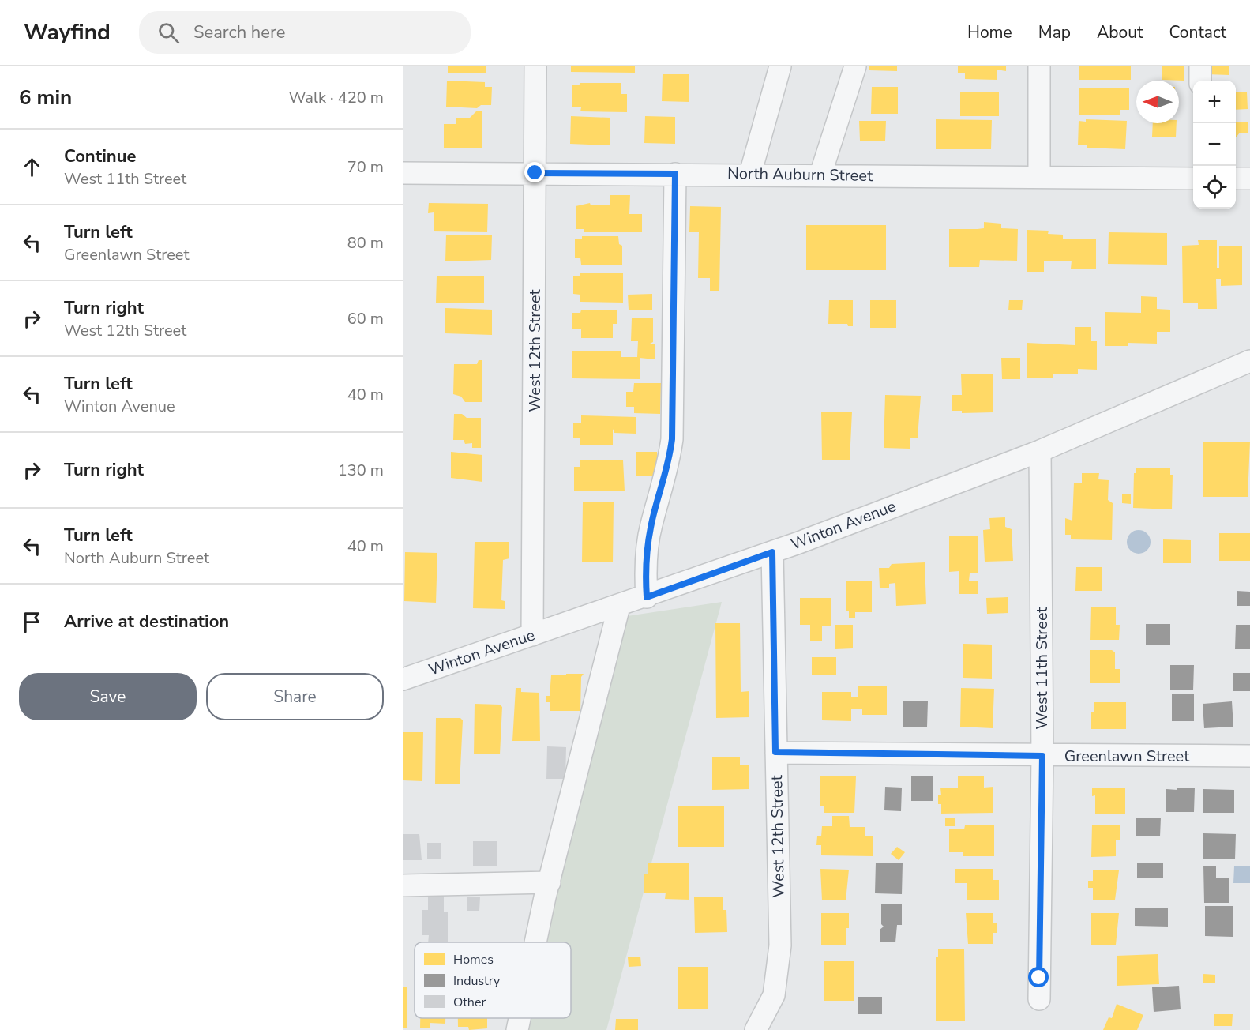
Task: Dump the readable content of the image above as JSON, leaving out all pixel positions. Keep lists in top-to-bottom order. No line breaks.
{"streets":{"street":["North Auburn Street","West 12th Street","Winton Avenue","West 11th Street","Greenlawn Street"]},"crossings":[["North Auburn Street","West 12th Street"],["West 12th Street","Winton Avenue"],["West 12th Street","Greenlawn Street"],["Winton Avenue","West 11th Street"],["West 11th Street","Greenlawn Street"]],"legend":["Homes","Industry","Other"],"north":"left","page":{"header":"Wayfind","search":"Search here","nav":["Home","Map","About","Contact"],"heading":["6 min","Walk · 420 m"],"map_buttons":["+","−"],"list":[["Continue","West 11th Street","70 m"],["Turn left","Greenlawn Street","80 m"],["Turn right","West 12th Street","60 m"],["Turn left","Winton Avenue","40 m"],["Turn right","130 m"],["Turn left","North Auburn Street","40 m"],"Arrive at destination"],"buttons":["Save","Share"]}}
